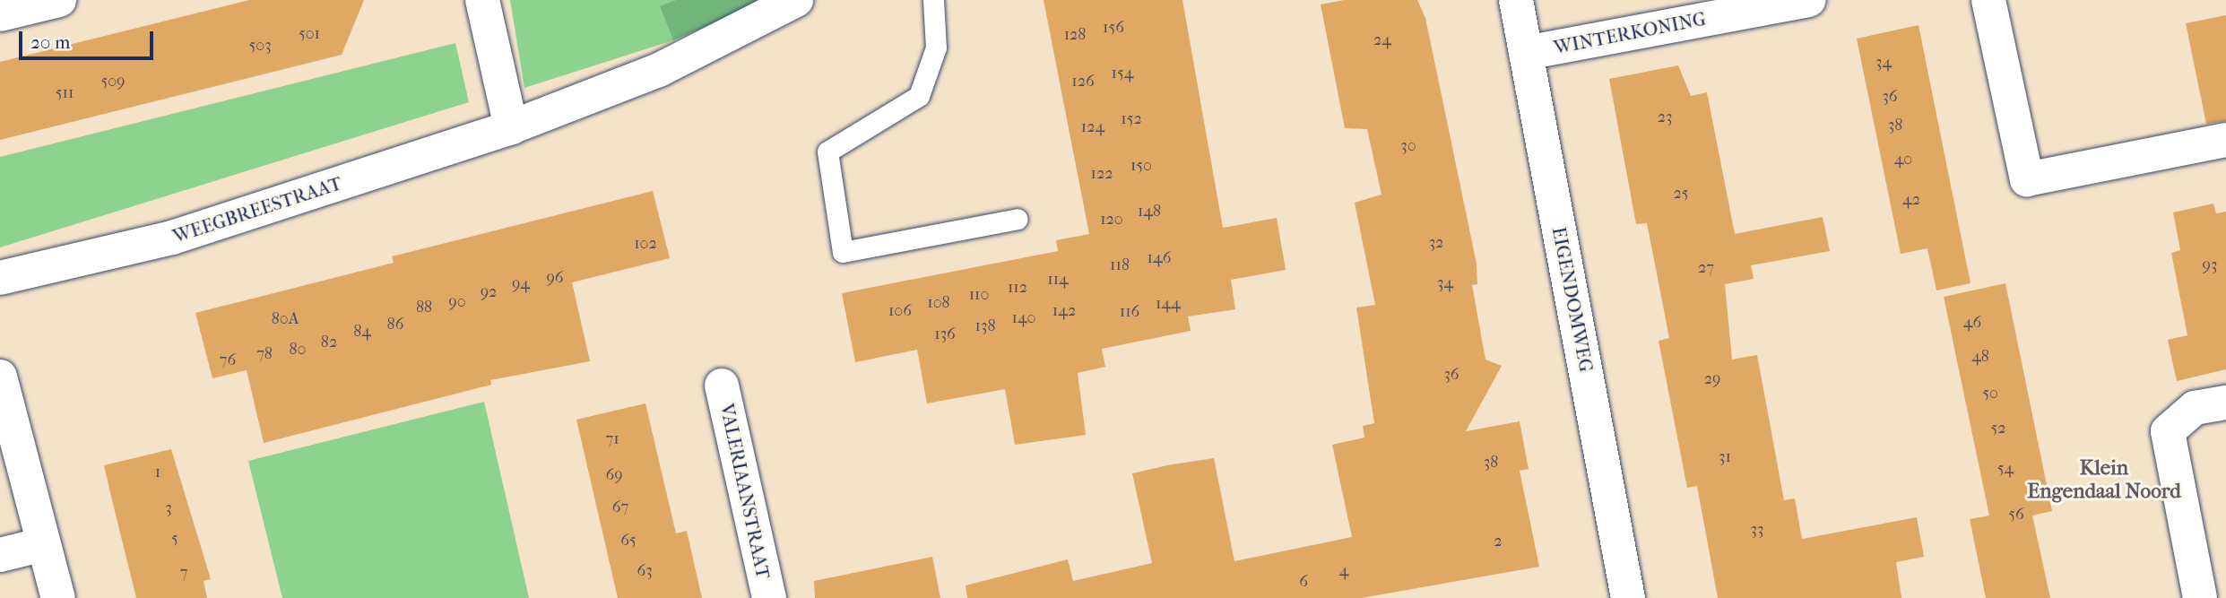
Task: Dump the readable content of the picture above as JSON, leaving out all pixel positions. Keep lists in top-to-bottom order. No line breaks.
{"streets":{"street":["WINTERKONING","WEEGBREESTRAAT","EIGENDOMWEG","VALERIAANSTRAAT"]},"crossings":[["WINTERKONING","EIGENDOMWEG"]],"districts":["Klein Engendaal Noord"],"house_numbers":["156","501","128","24","503","34","154","509","126","511","36","23","152","38","124","30","40","150","122","25","42","148","120","32","102","146","118","93","27","96","114","34","94","112","92","110","90","108","144","88","106","142","116","140","80A","46","86","138","84","136","82","80","78","48","76","36","29","50","52","71","31","38","54","1","69","67","3","56","33","5","65","2","63","4","7","6"],"scale_bar":"20 m"}
